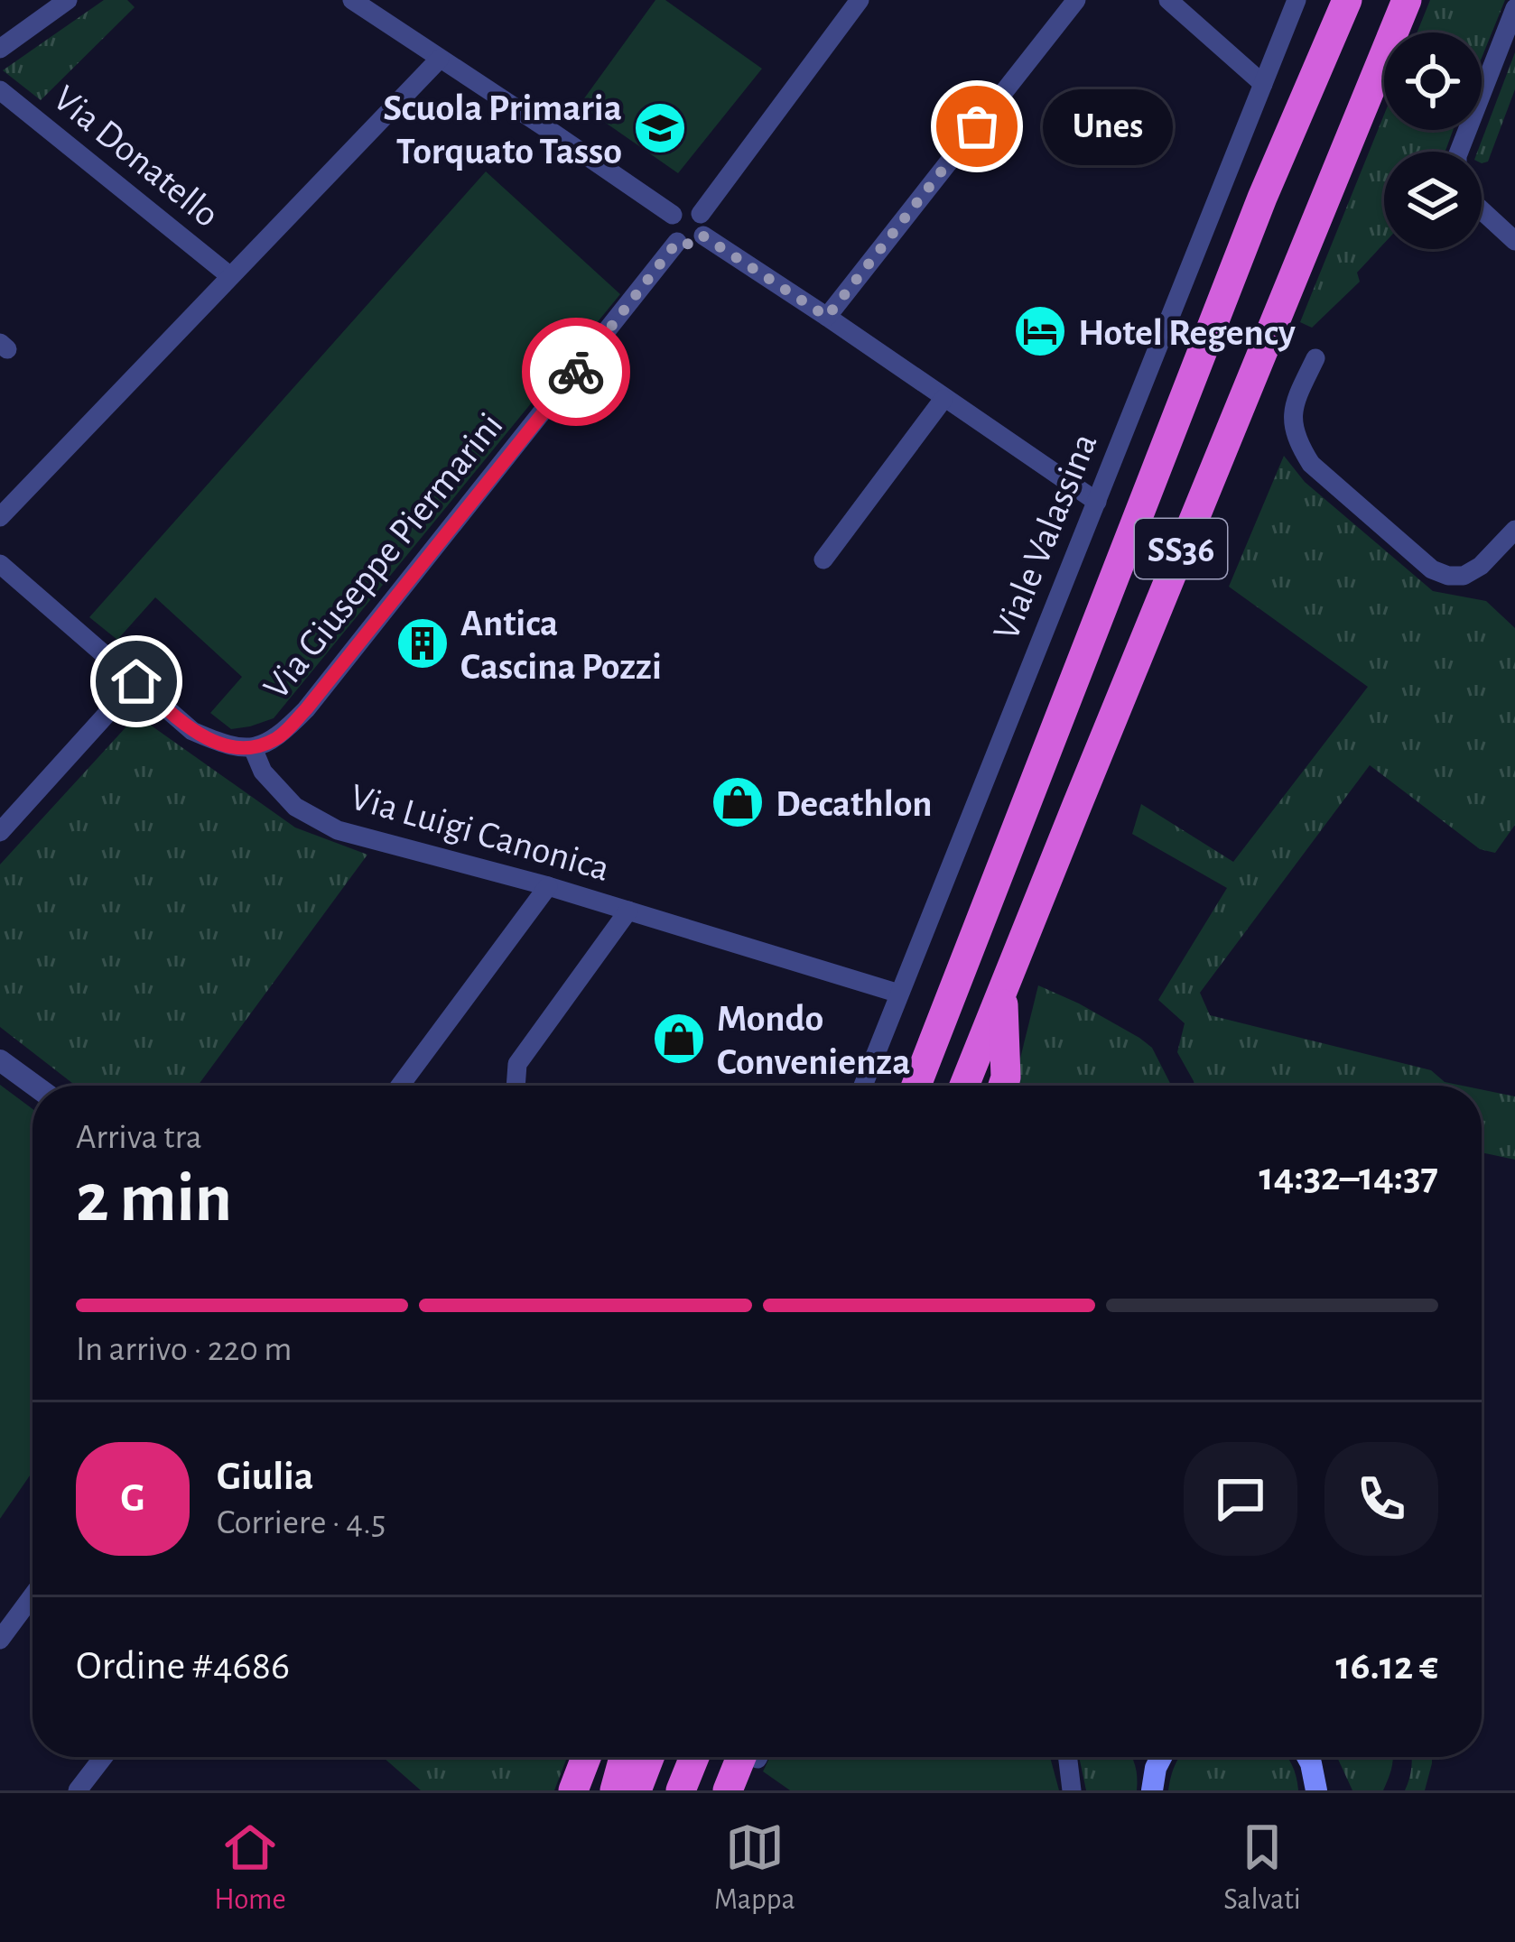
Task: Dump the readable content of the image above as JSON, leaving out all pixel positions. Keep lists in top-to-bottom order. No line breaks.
{"streets":{"highway":["SS36"],"street":["Via Donatello","Viale Valassina","Via Giuseppe Piermarini","Via Luigi Canonica"]},"crossings":[["Viale Valassina","Via Luigi Canonica"],["Via Giuseppe Piermarini","Via Luigi Canonica"]],"places":{"other":["Unes"],"school or university":["Scuola Primaria Torquato Tasso"],"hotel":["Hotel Regency"],"building":["Antica Cascina Pozzi"],"shop":["Decathlon","Mondo Convenienza"]},"page":{"bubble":"Unes","heading":["2 min","Arriva tra","14:32–14:37"],"panel":["Giulia","Corriere · 4.5","Ordine #4686","16.12 €"],"bar":"In arrivo · 220 m","round":"G","tabs":["Home","Mappa","Salvati"]}}
